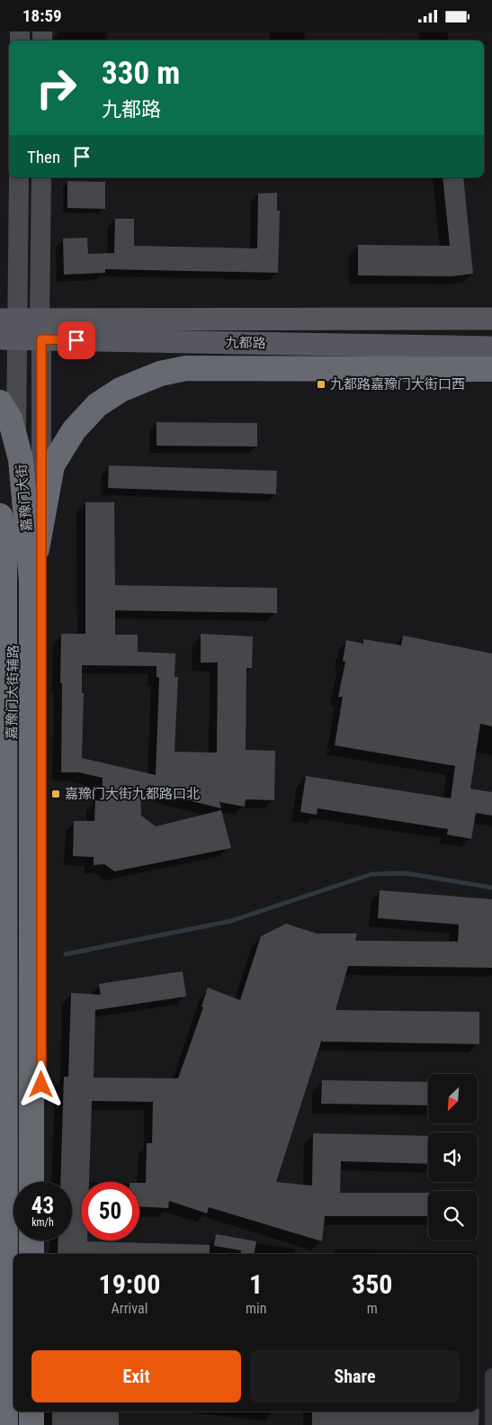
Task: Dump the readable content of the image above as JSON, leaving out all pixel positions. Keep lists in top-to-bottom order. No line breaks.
{"streets":{"highway":["嘉豫门大街"],"main road":["九都路","嘉豫门大街辅路"]},"crossings":[["九都路","嘉豫门大街辅路"],["嘉豫门大街","嘉豫门大街辅路"]],"places":{"transit":["九都路嘉豫门大街口西","嘉豫门大街九都路口北"]},"north":"bottom left","page":{"status":"18:59","turn":["330 m","九都路"],"then":"Then","speed":"43 km/h","limit":"50","eta":["19:00","Arrival","1","min","350","m"],"buttons":["Exit","Share"]}}
